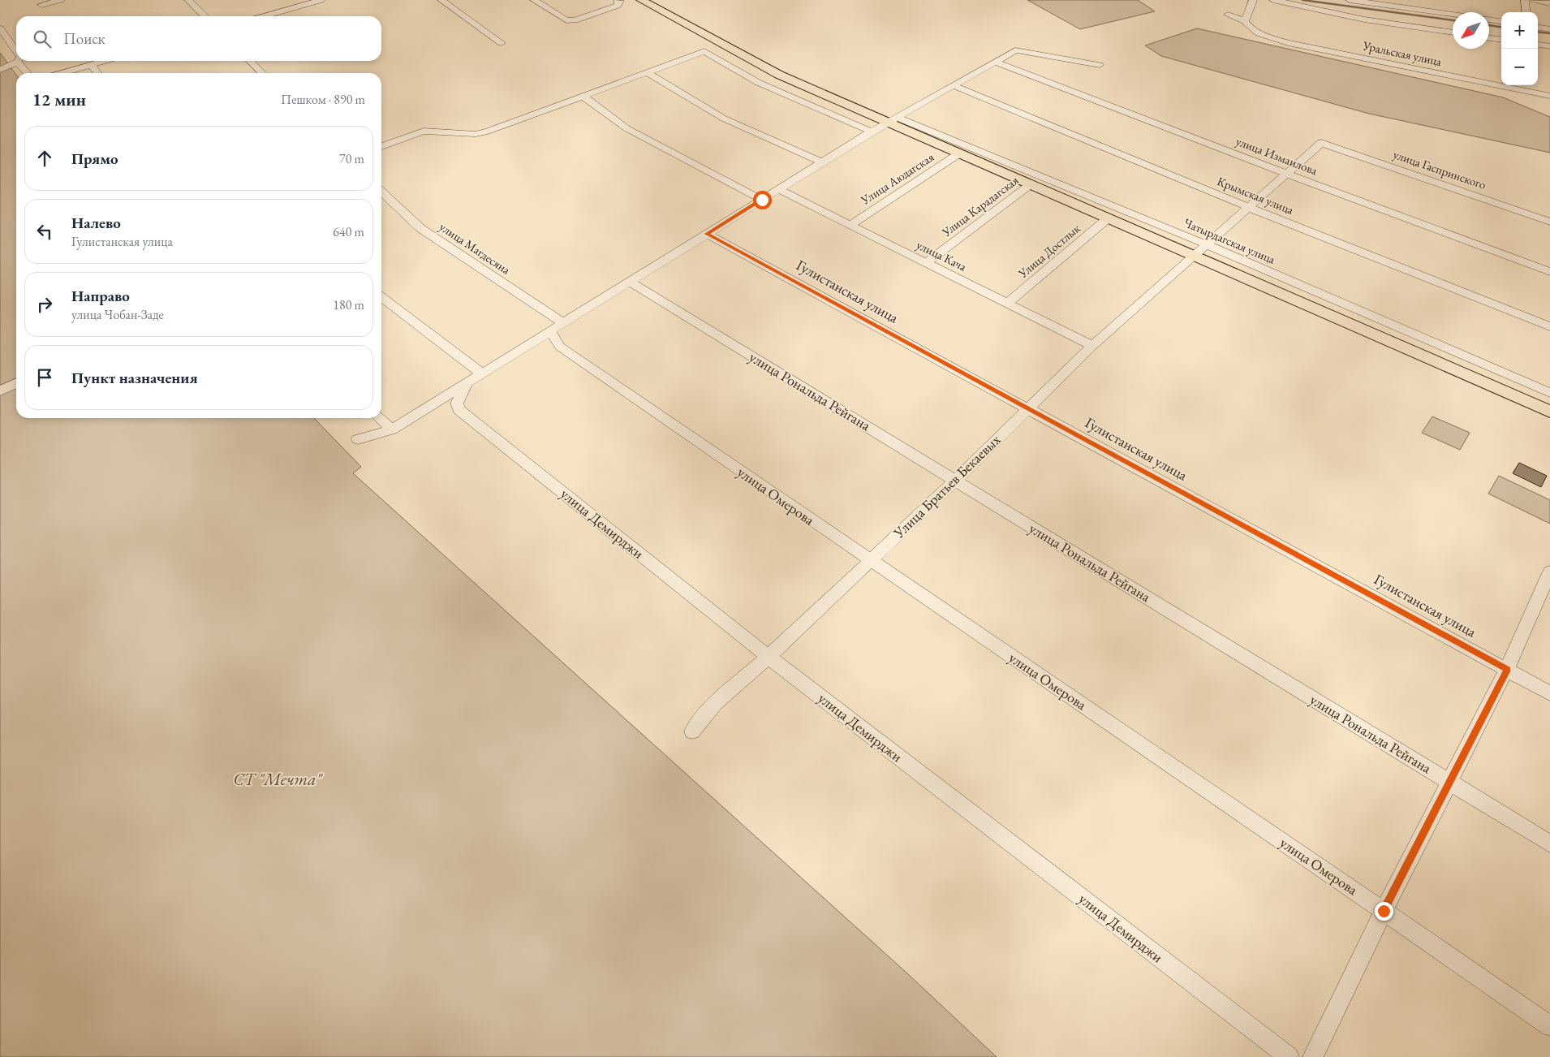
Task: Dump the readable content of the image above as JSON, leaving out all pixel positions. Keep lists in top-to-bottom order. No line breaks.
{"streets":{"street":["Уральская улица","улица Измаилова","улица Гаспринского","Улица Аюдагская","Крымская улица","Улица Карадагская","Чатырдагская улица","улица Магдесяна","Улица Достлык","улица Кача","Гулистанская улица","улица Рональда Рейгана","Улица Братьев Бекаевых","улица Омерова","улица Демирджи"]},"crossings":[["улица Измаилова","Улица Братьев Бекаевых"],["улица Гаспринского","Улица Братьев Бекаевых"],["Улица Аюдагская","улица Кача"],["Крымская улица","Улица Братьев Бекаевых"],["Улица Карадагская","улица Кача"],["Чатырдагская улица","Улица Братьев Бекаевых"],["Улица Достлык","улица Кача"],["улица Кача","Улица Братьев Бекаевых"],["Гулистанская улица","Улица Братьев Бекаевых"],["улица Рональда Рейгана","Улица Братьев Бекаевых"],["Улица Братьев Бекаевых","улица Омерова"],["Улица Братьев Бекаевых","улица Демирджи"]],"parks":["СТ \"Мечта\""],"north":"bottom left","page":{"map_buttons":["+","−"],"search":"Поиск","heading":["12 мин","Пешком · 890 m"],"list":[["Прямо","70 m"],["Налево","Гулистанская улица","640 m"],["Направо","улица Чобан-Заде","180 m"],"Пункт назначения"]}}
